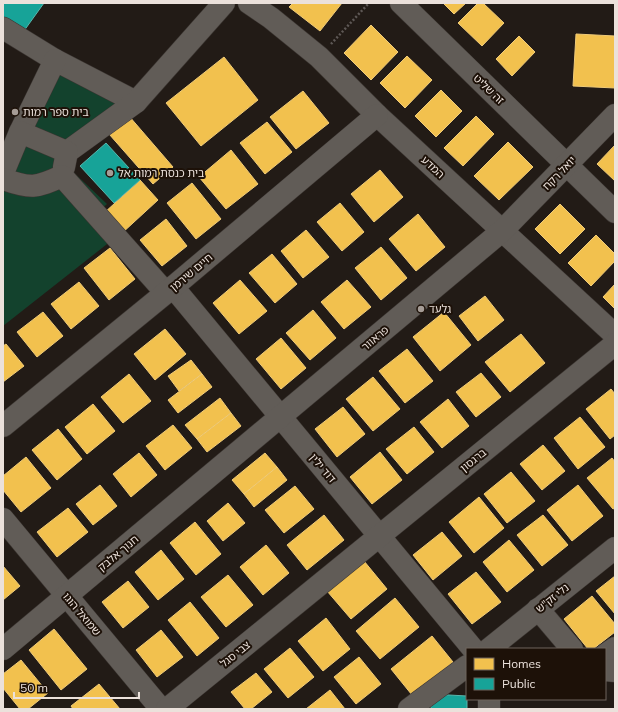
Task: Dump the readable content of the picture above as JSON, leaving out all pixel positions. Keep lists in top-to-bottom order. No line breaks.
{"streets":{"street":["זה שליט","המדע","יואל רקח","חיים שירמן","פראוור","ברגסון","דוד ילין","חנוך אלבק","נלי זק\"ש","שמואל הוגו","צבי סגל"]},"crossings":[["זה שליט","יואל רקח"],["המדע","יואל רקח"],["המדע","חיים שירמן"],["יואל רקח","פראוור"],["חיים שירמן","דוד ילין"],["פראוור","דוד ילין"],["פראוור","חנוך אלבק"],["ברגסון","דוד ילין"],["ברגסון","צבי סגל"],["חנוך אלבק","שמואל הוגו"]],"places":["בית ספר רמות","בית כנסת רמות אל","גלעד"],"legend":["Homes","Public"],"scale_bar":"50 m"}
